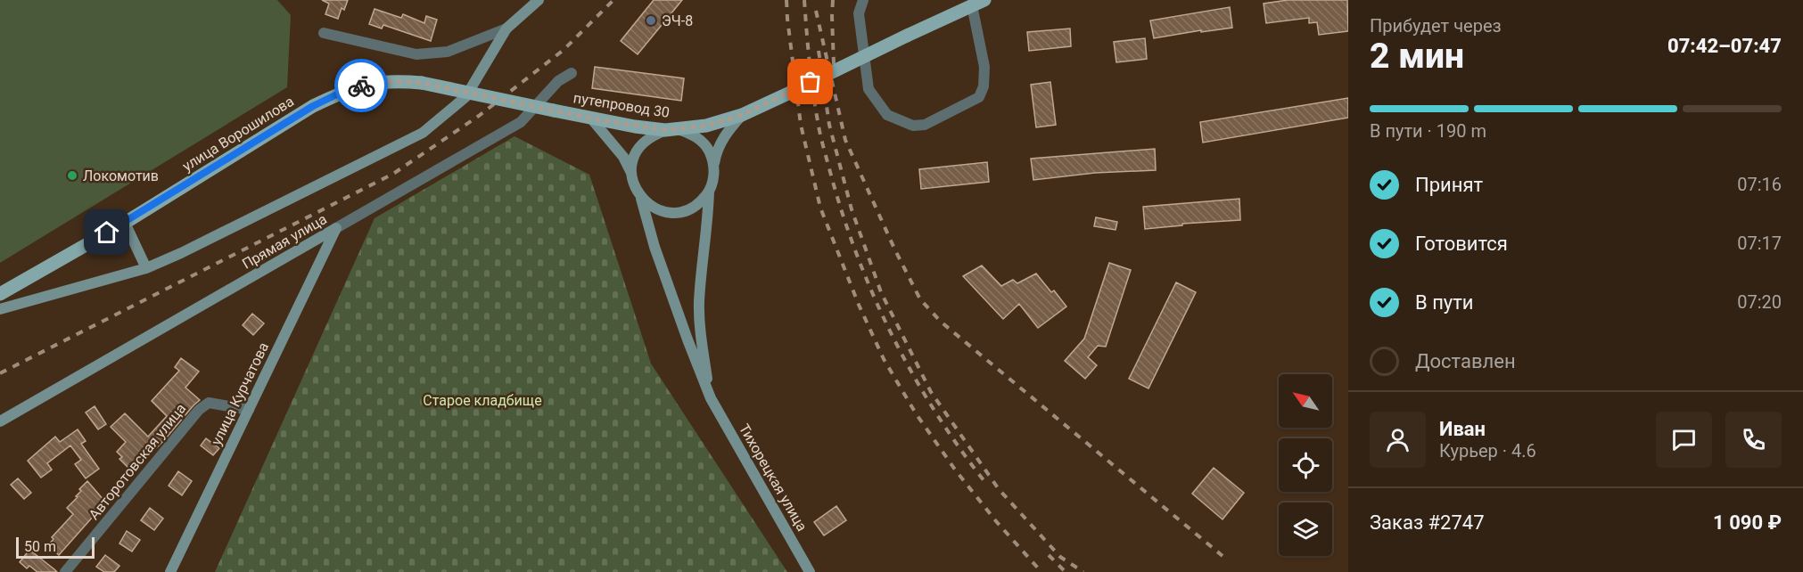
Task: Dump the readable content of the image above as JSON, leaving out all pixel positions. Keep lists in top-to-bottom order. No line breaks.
{"streets":{"main road":["путепровод 30","улица Ворошилова"],"street":["Прямая улица","улица Курчатова","Авторотовская улица","Тихорецкая улица"]},"crossings":[["путепровод 30","улица Ворошилова"],["Прямая улица","улица Курчатова"],["улица Курчатова","Авторотовская улица"]],"parks":["Старое кладбище"],"places":["ЭЧ-8","Локомотив"],"scale_bar":"50 m","north":"top left","page":{"heading":["2 мин","Прибудет через","07:42–07:47"],"panel":["Иван","Курьер · 4.6","Заказ #2747","1 090 ₽"],"bar":"В пути · 190 m","list":[["Принят","07:16"],["Готовится","07:17"],["В пути","07:20"],"Доставлен"],"scale":"50 m"}}
